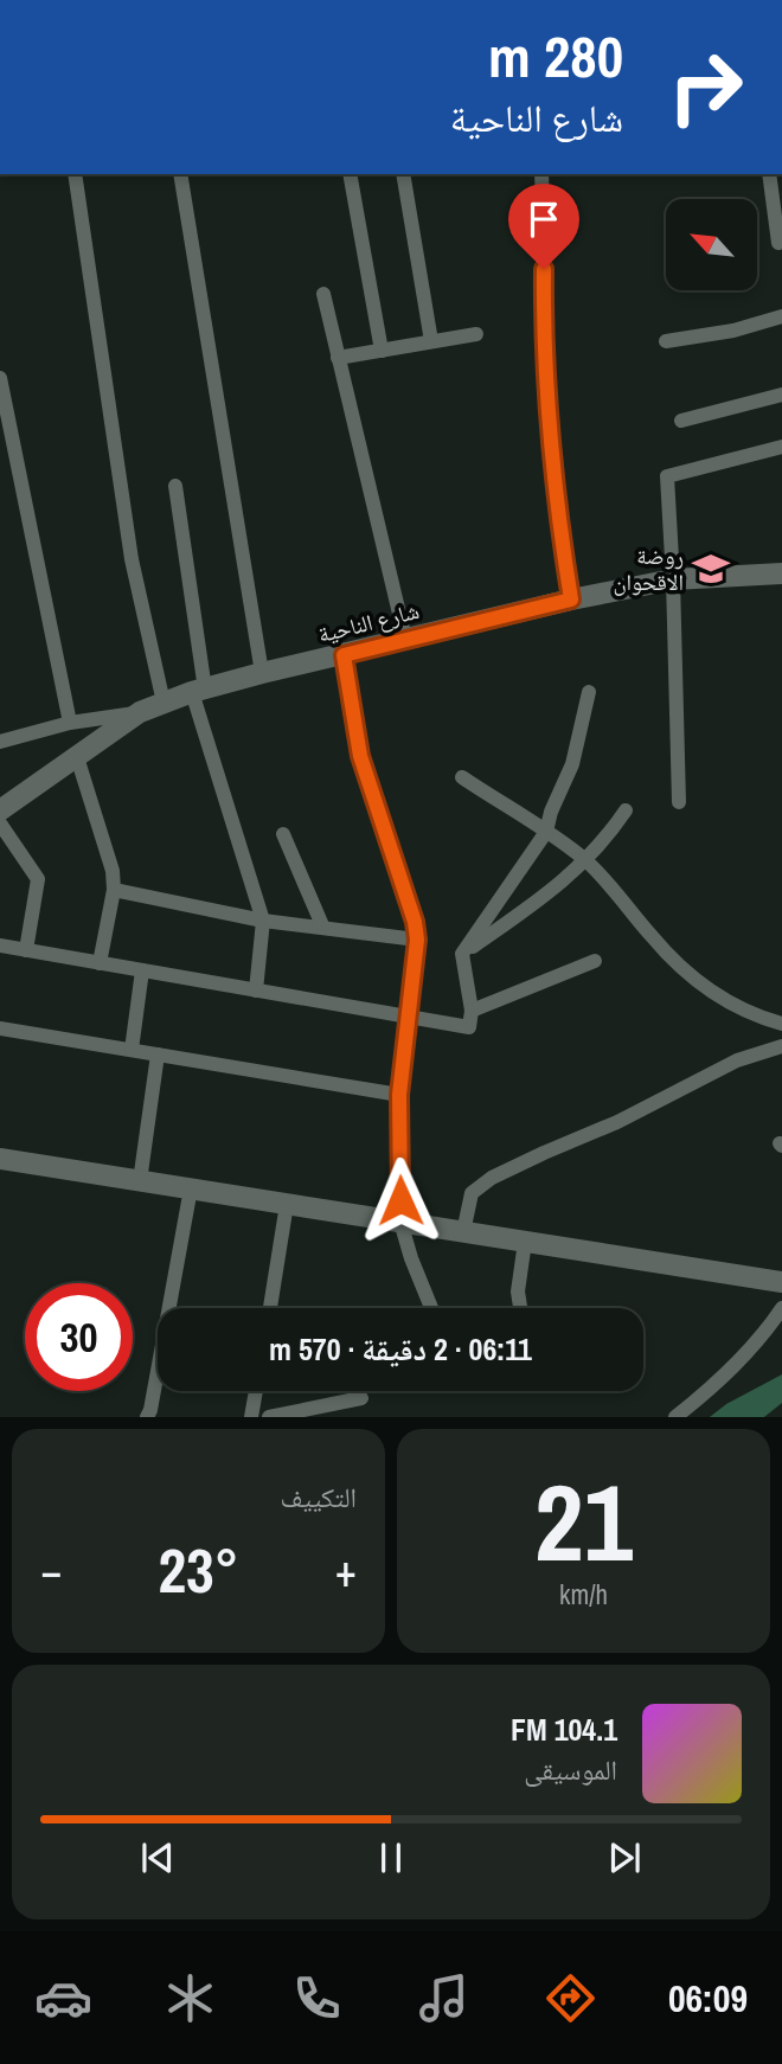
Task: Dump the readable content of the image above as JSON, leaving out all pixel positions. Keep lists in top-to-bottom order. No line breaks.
{"streets":{"main road":["شارع الناحية"]},"places":{"school or university":["روضة الاقحوان"]},"north":"top left","page":{"turn":["280 m","شارع الناحية"],"limit":"30","trip":"06:11 · 2 دقيقة · 570 m","tile":[["21","km/h"],"التكييف"],"heat":["−","23°","+"],"song":["104.1 FM","الموسيقى"],"tabs":"06:09"}}
